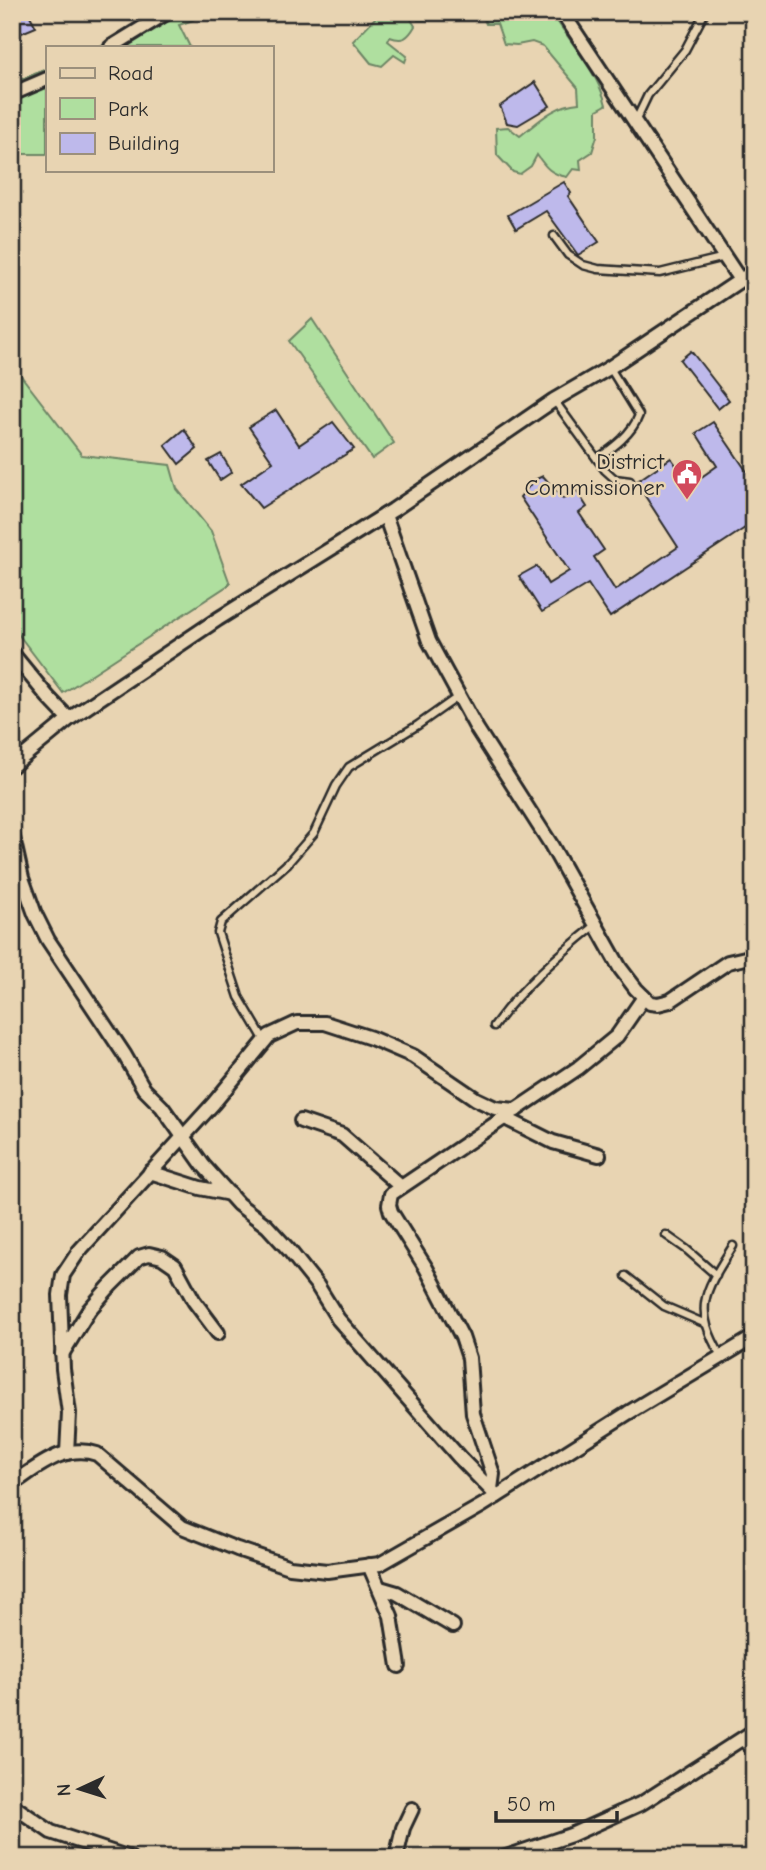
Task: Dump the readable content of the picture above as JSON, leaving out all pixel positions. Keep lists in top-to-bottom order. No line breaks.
{"places":{"public building":["District Commissioner"]},"legend":["Road","Park","Building"],"scale_bar":"50 m","north":"left"}
